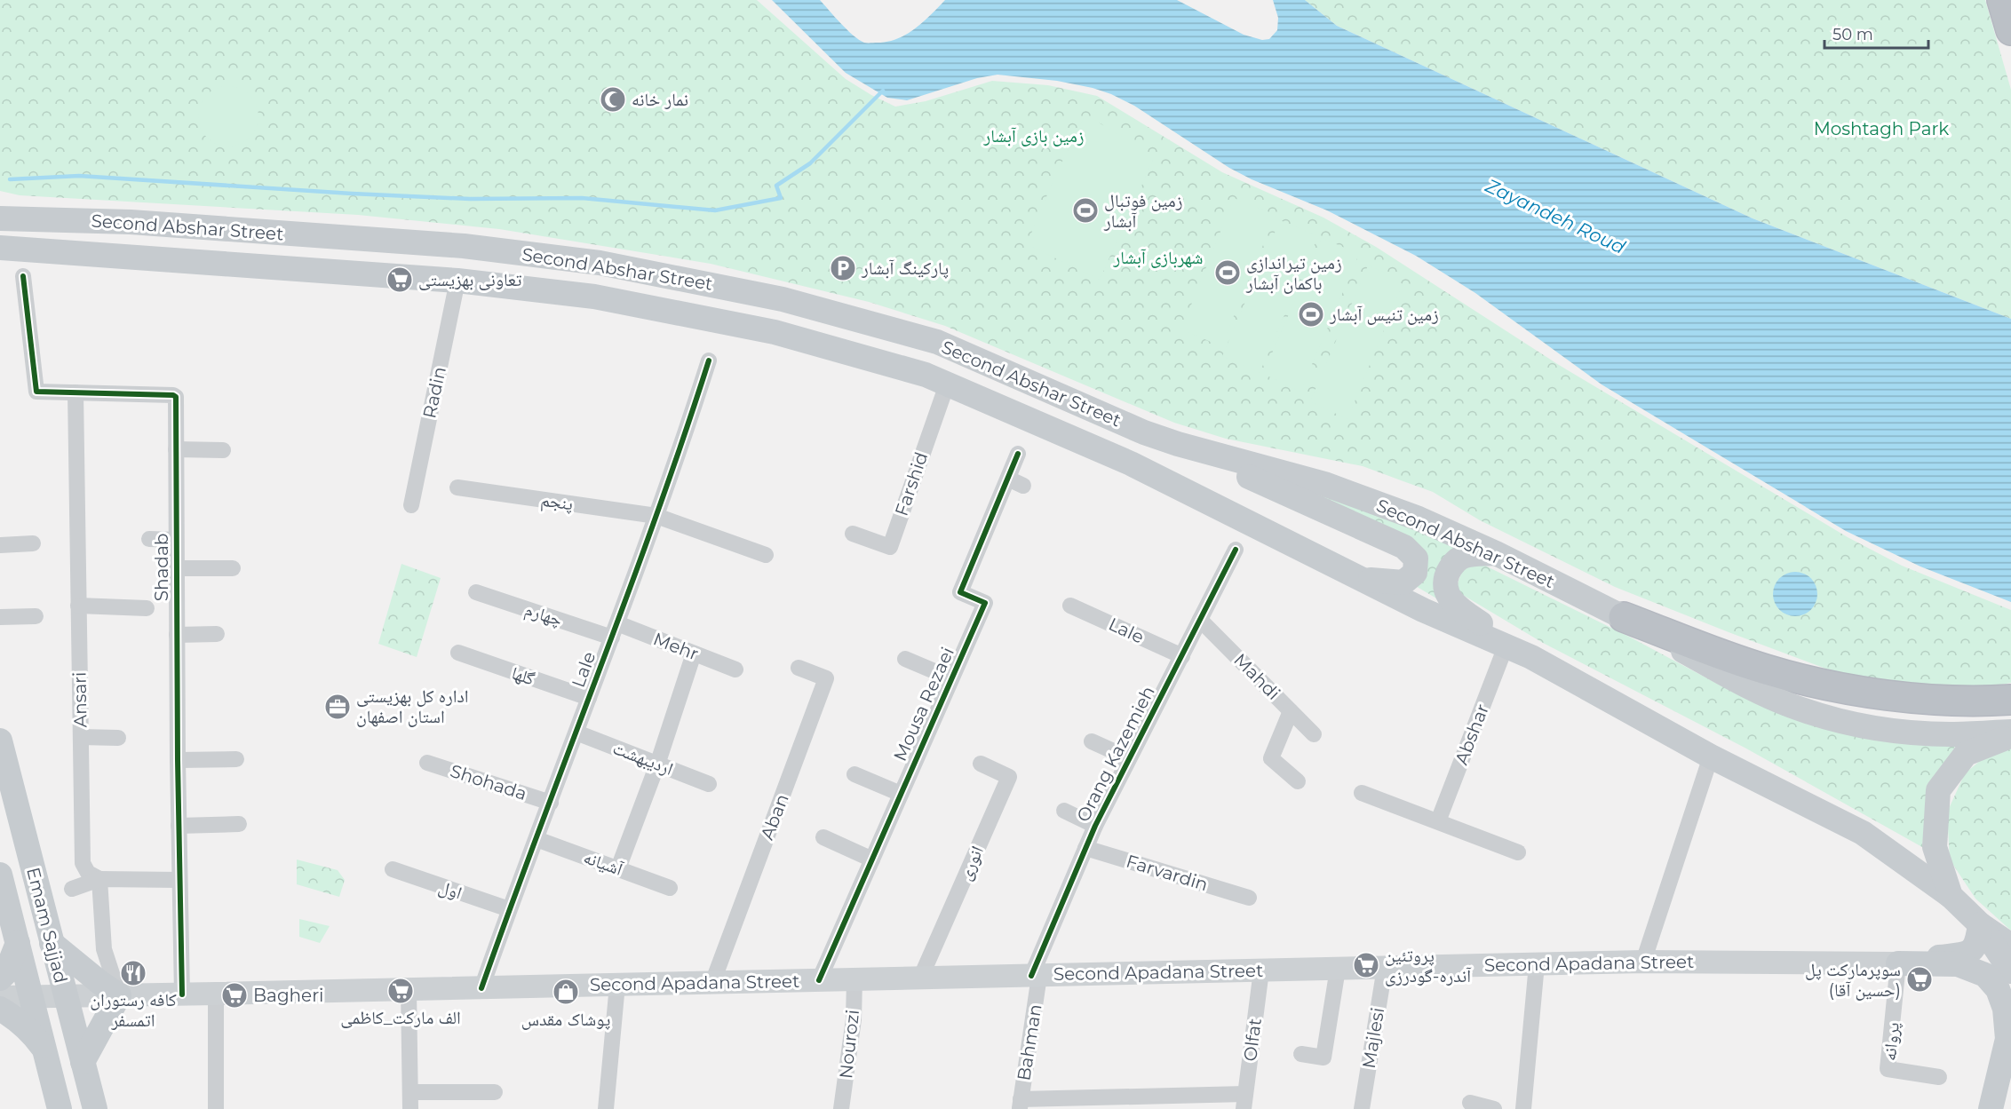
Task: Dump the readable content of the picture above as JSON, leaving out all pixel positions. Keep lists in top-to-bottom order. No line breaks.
{"streets":{"main road":["Second Abshar Street","Emam Sajjad","Second Apadana Street"],"street":["Radin","Farshid","پنجم","Shadab","چهارم","Lale","Mehr","گلها","Mahdi","Ansari","Mousa Rezaei","Abshar","Orang Kazemieh","اردیبهشت","Shohada","Aban","آشیانه","انوری","Farvardin","اول","Majlesi","Olfat","پروانه","Bahman","Nourozi"]},"crossings":[["Second Abshar Street","Radin"],["Second Abshar Street","Farshid"],["Second Abshar Street","Abshar"],["پنجم","Lale"],["Shadab","Ansari"],["Shadab","Second Apadana Street"],["چهارم","Lale"],["چهارم","Mehr"],["Lale","Mehr"],["Lale","گلها"],["Lale","Orang Kazemieh"],["Lale","اردیبهشت"],["Lale","Shohada"],["Lale","آشیانه"],["Lale","اول"],["Lale","Second Apadana Street"],["Mahdi","Orang Kazemieh"],["Mousa Rezaei","Second Apadana Street"],["Orang Kazemieh","Farvardin"],["Orang Kazemieh","Second Apadana Street"],["Orang Kazemieh","Bahman"],["Aban","Second Apadana Street"],["انوری","Second Apadana Street"],["Emam Sajjad","Second Apadana Street"],["Second Apadana Street","Majlesi"],["Second Apadana Street","Olfat"],["Second Apadana Street","پروانه"],["Second Apadana Street","Bahman"],["Second Apadana Street","Nourozi"]],"water":["Zayandeh Roud"],"parks":["Moshtagh Park","زمین بازی آبشار","شهربازی آبشار"],"places":{"mosque":["نمار خانه"],"sports":["زمین فوتبال آبشار","زمین تیراندازی باکمان آبشار","زمین تنیس آبشار"],"parking":["پارکینگ آبشار"],"supermarket":["تعاونی بهزیستی","پروتئین آندره-گودرزی","سوپرمارکت پل (حسین آقا)","الف مارکت_کاظمی","Bagheri"],"office":["اداره کل بهزیستی استان اصفهان"],"restaurant":["كافه رستوران اتمسفر"],"shop":["پوشاک مقدس"]},"scale_bar":"50 m"}
